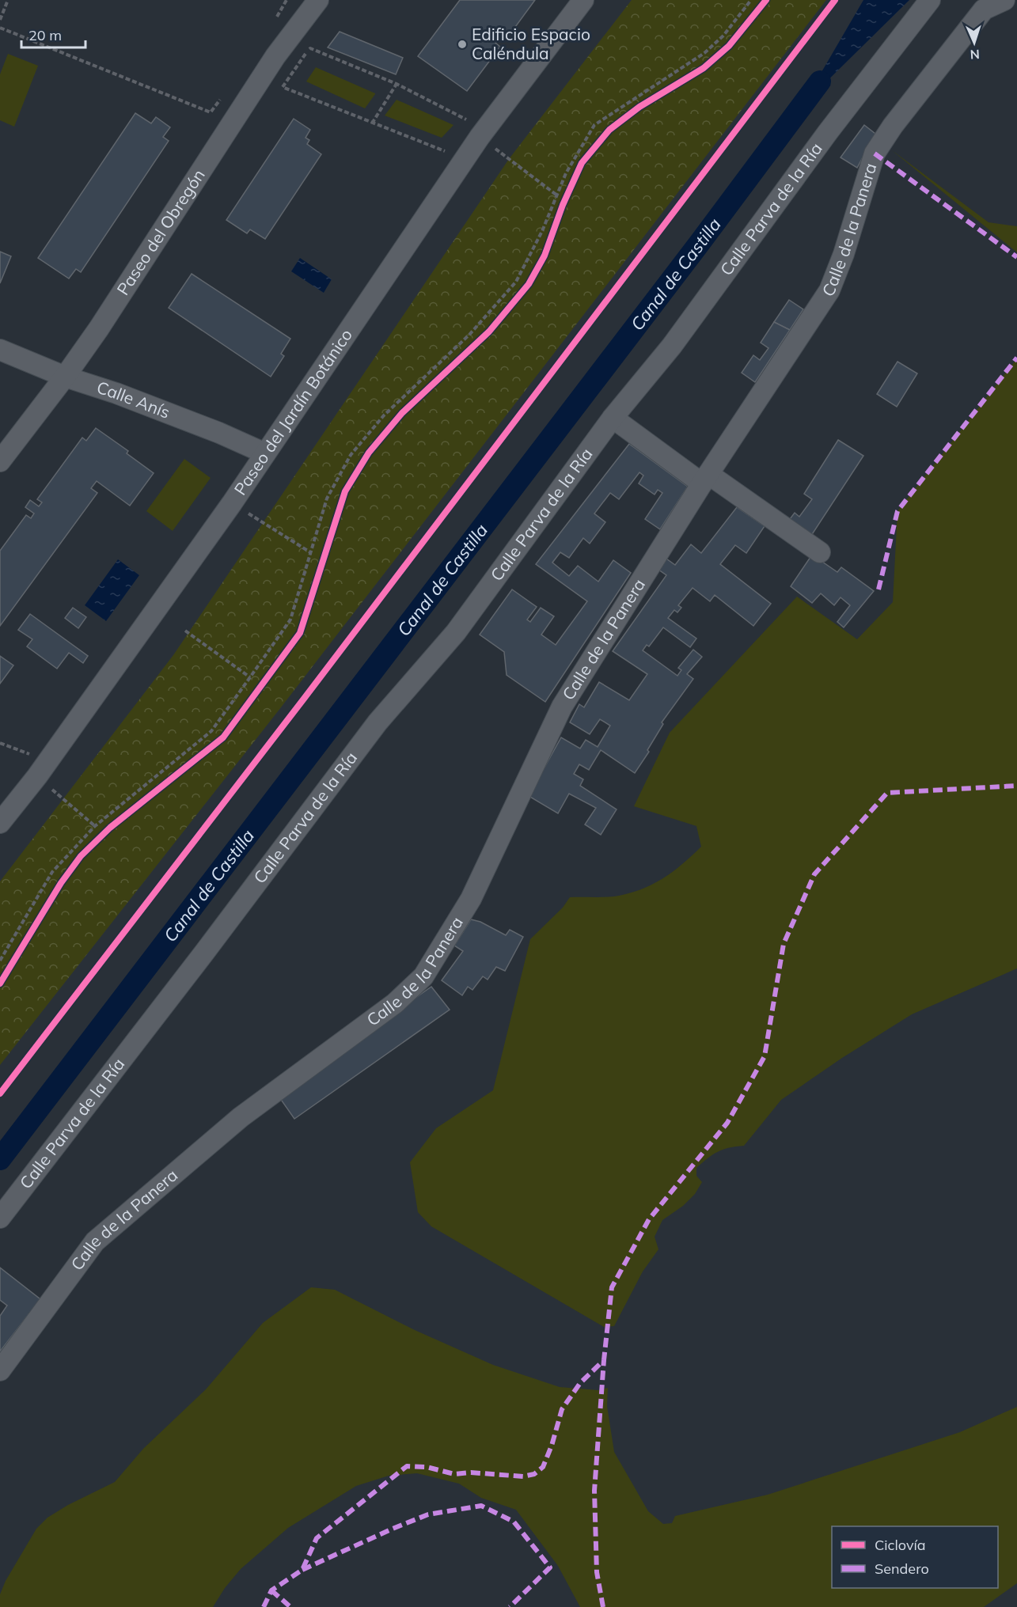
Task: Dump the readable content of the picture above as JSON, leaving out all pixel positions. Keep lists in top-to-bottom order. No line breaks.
{"streets":{"street":["Calle Parva de la Ría","Calle de la Panera","Paseo del Obregón","Calle Anís","Paseo del Jardín Botánico"]},"crossings":[["Paseo del Obregón","Calle Anís"],["Calle Anís","Paseo del Jardín Botánico"]],"water":["Canal de Castilla"],"places":["Edificio Espacio Caléndula"],"legend":["Ciclovía","Sendero"],"scale_bar":"20 m","north":"bottom"}
